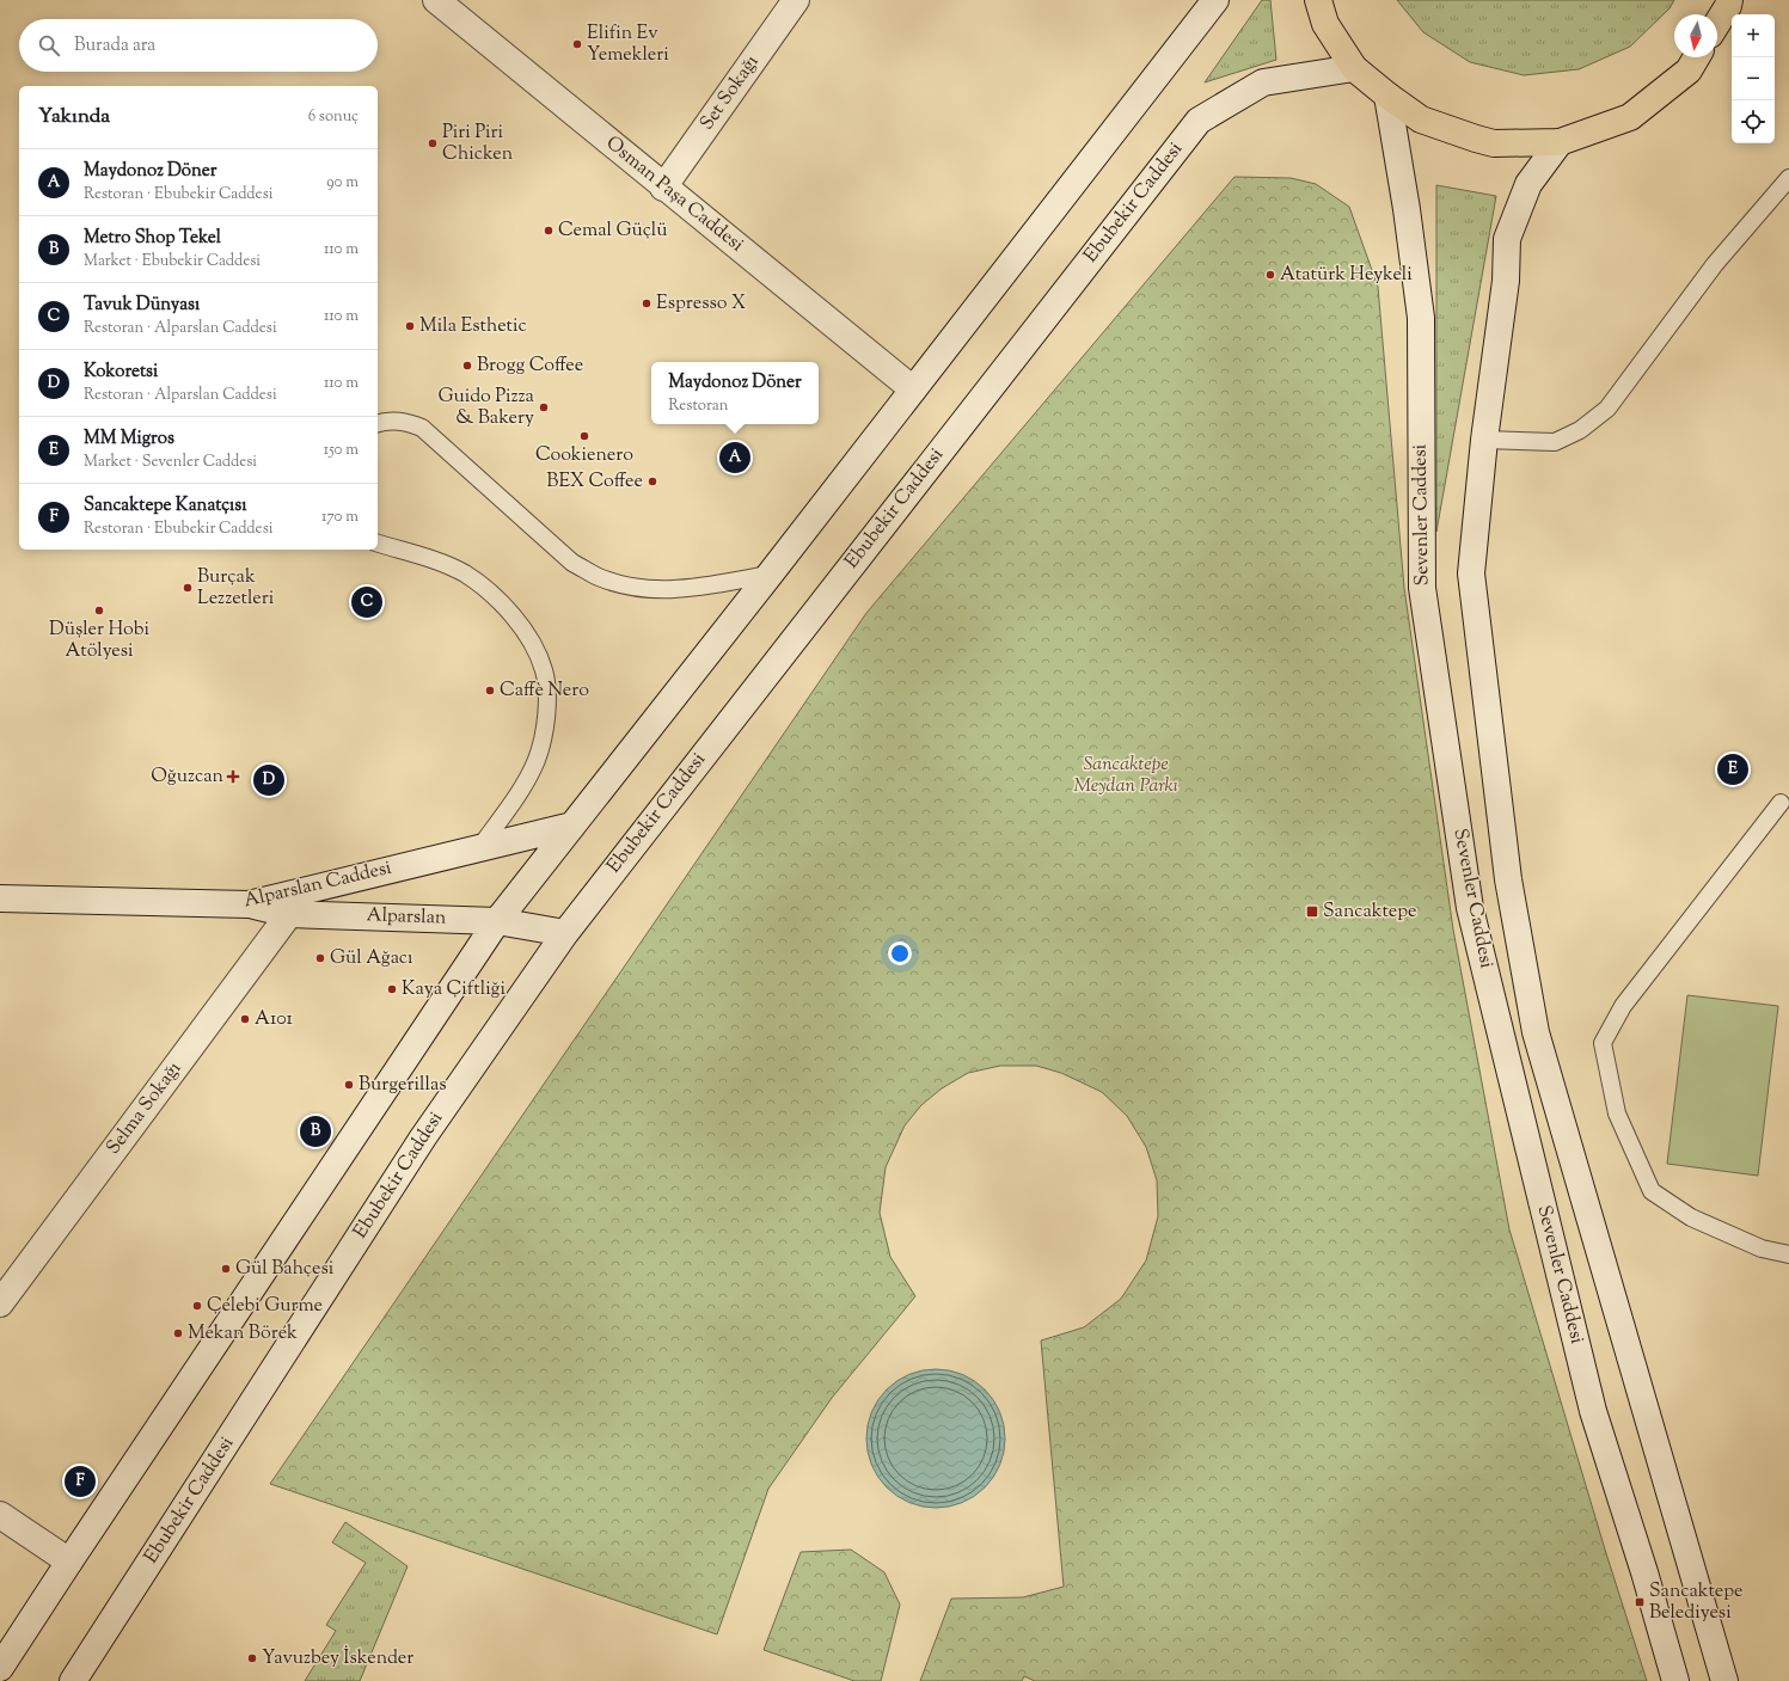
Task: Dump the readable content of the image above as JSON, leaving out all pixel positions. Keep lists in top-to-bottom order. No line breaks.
{"streets":{"main road":["Set Sokağı","Osman Paşa Caddesi","Ebubekir Caddesi","Sevenler Caddesi","Alparslan Caddesi","Alparslan","Selma Sokağı"]},"crossings":[["Set Sokağı","Osman Paşa Caddesi"],["Ebubekir Caddesi","Alparslan"],["Alparslan Caddesi","Alparslan"],["Alparslan","Selma Sokağı"]],"parks":["Sancaktepe Meydan Parkı"],"places":{"other":["Elifin Ev Yemekleri","Piri Piri Chicken","Cemal Güçlü","Atatürk Heykeli","Espresso X","Mila Esthetic","Brogg Coffee","Guido Pizza & Bakery","Cookienero","BEX Coffee","Burçak Lezzetleri","Düşler Hobi Atölyesi","Caffè Nero","Gül Ağacı","Kaya Çiftliği","A101","Burgerillas","Gül Bahçesi","Çelebi Gurme","Mekan Börek","Yavuzbey İskender"],"health":["Oğuzcan"],"transit":["Sancaktepe","Sancaktepe Belediyesi"]},"north":"bottom","page":{"map_buttons":["+","−"],"search":"Burada ara","heading":["Yakında","6 sonuç"],"list":[{"mark":"A","name":"Maydonoz Döner","note":"Restoran · Ebubekir Caddesi","value":"90 m"},{"mark":"B","name":"Metro Shop Tekel","note":"Market · Ebubekir Caddesi","value":"110 m"},{"mark":"C","name":"Tavuk Dünyası","note":"Restoran · Alparslan Caddesi","value":"110 m"},{"mark":"D","name":"Kokoretsi","note":"Restoran · Alparslan Caddesi","value":"110 m"},{"mark":"E","name":"MM Migros","note":"Market · Sevenler Caddesi","value":"150 m"},{"mark":"F","name":"Sancaktepe Kanatçısı","note":"Restoran · Ebubekir Caddesi","value":"170 m"}],"popup":["Maydonoz Döner","Restoran"],"pins":["A","C","E","D","B","F"]}}
